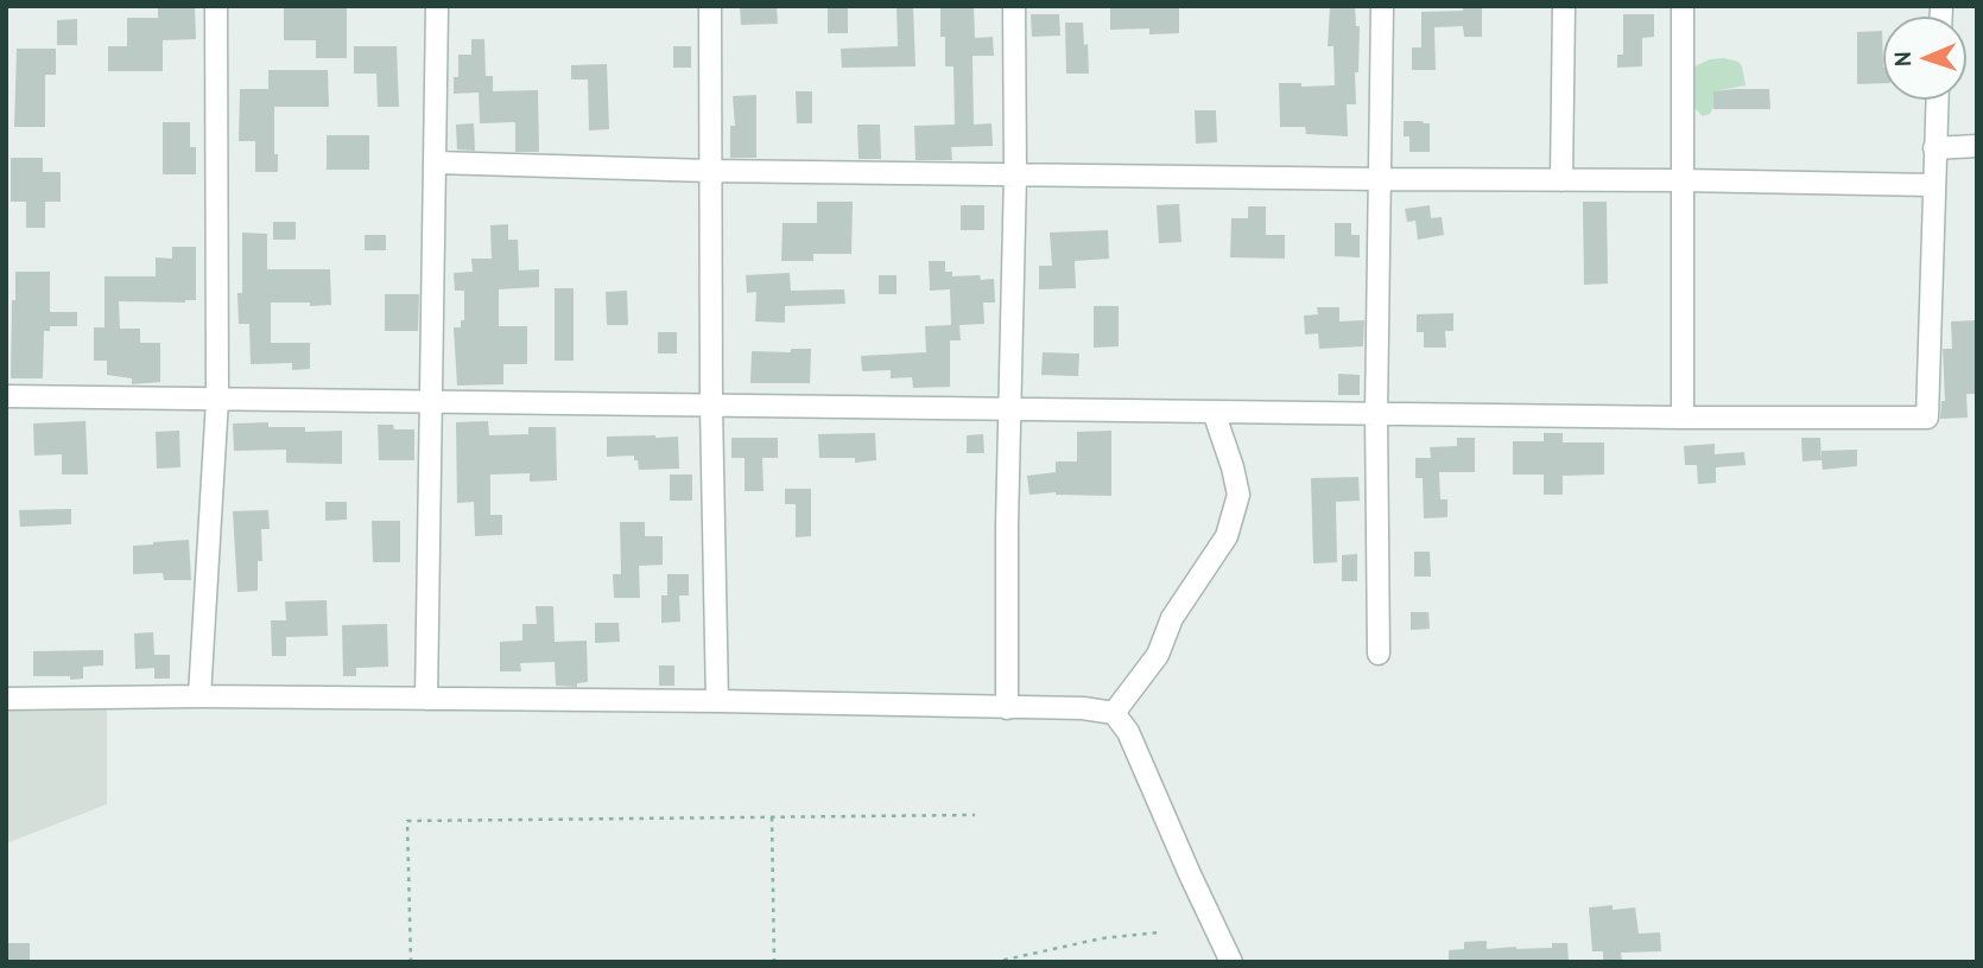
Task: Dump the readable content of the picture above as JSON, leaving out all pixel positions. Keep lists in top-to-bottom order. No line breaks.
{"north":"left"}
